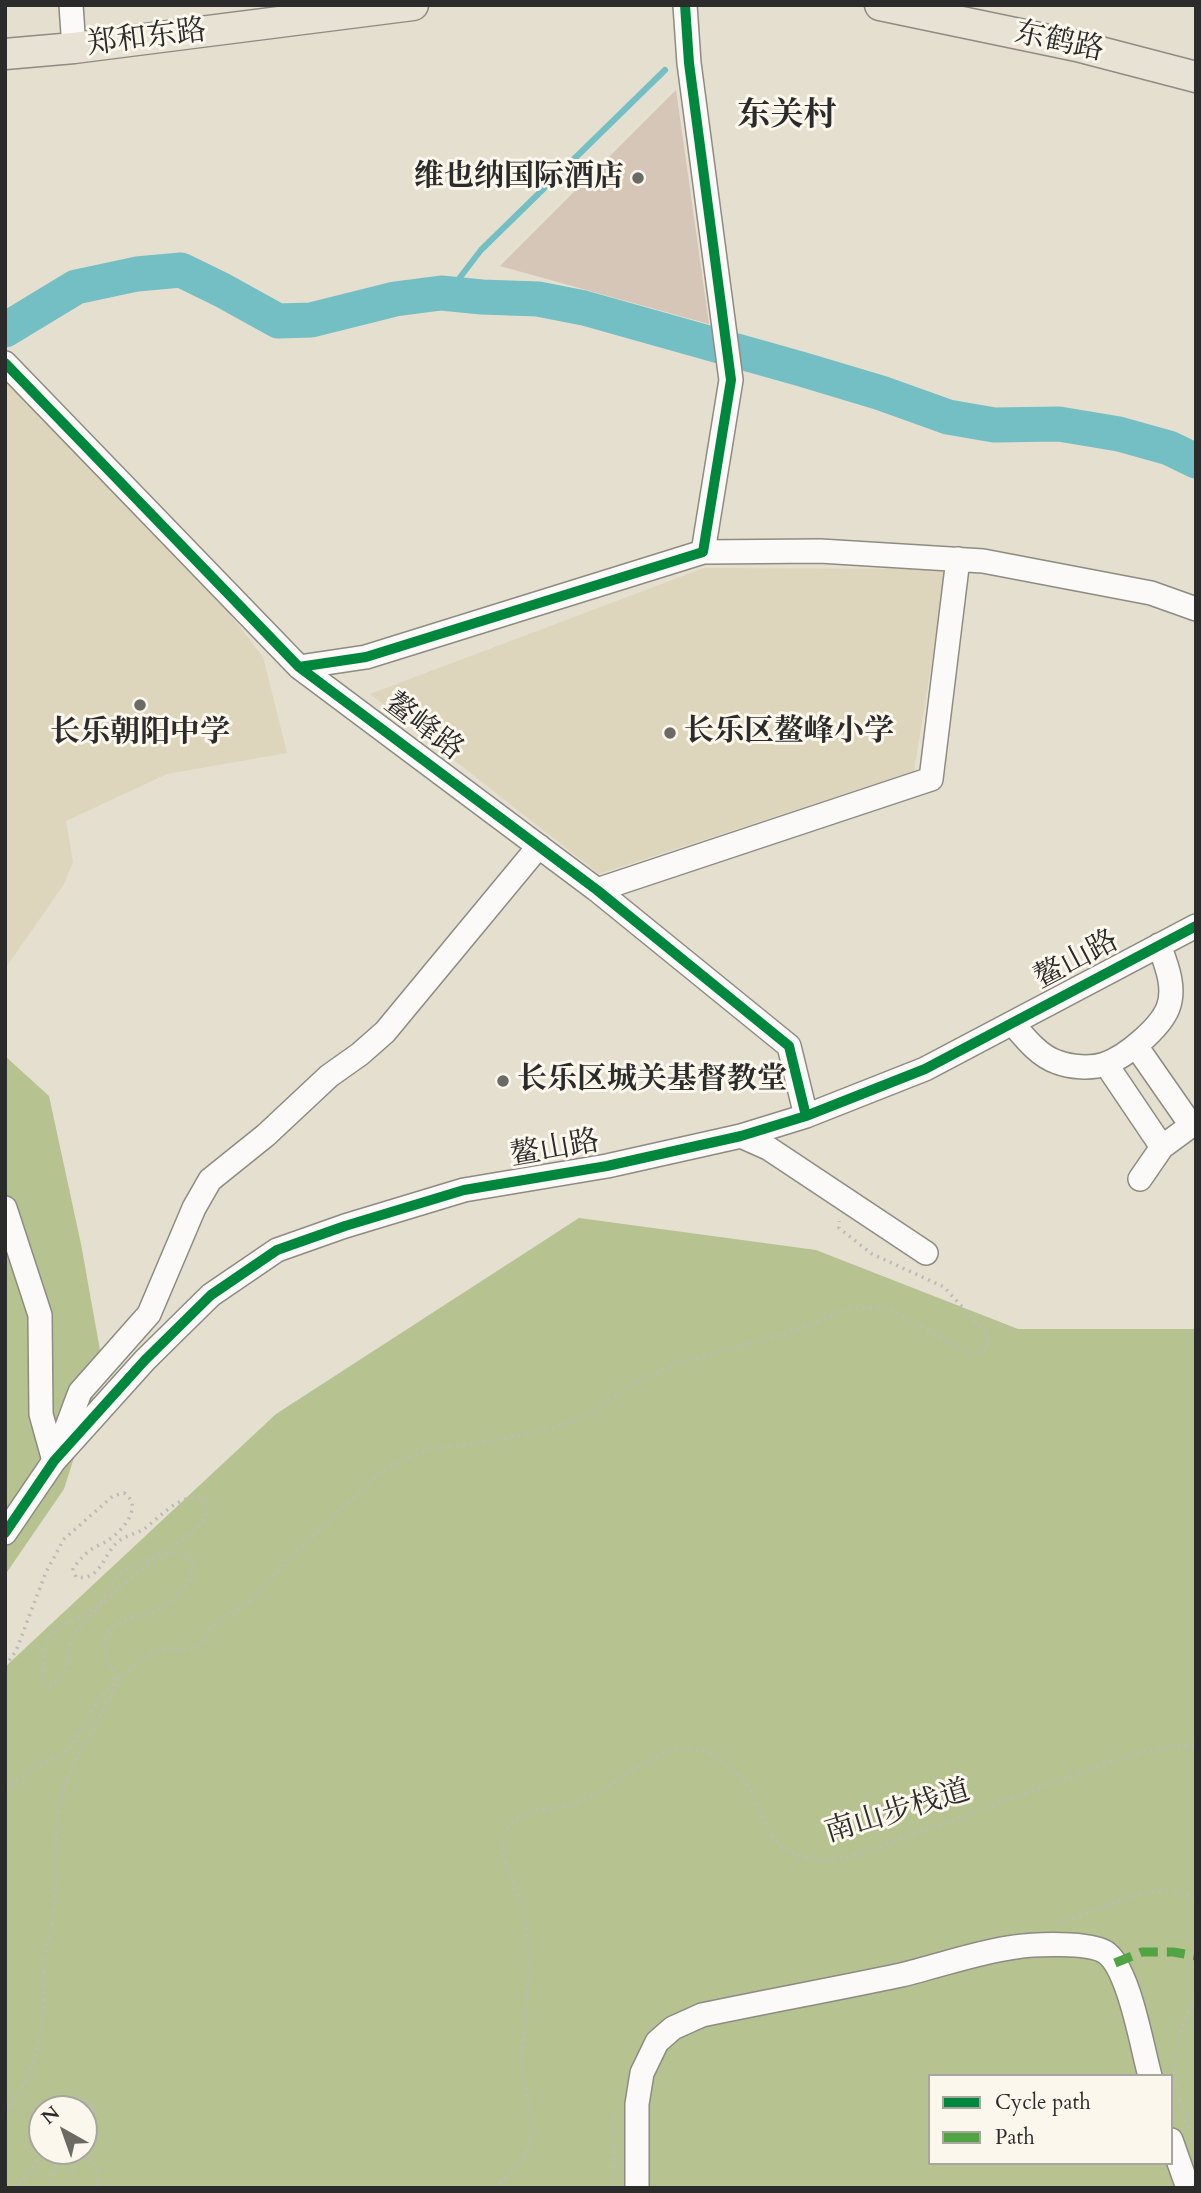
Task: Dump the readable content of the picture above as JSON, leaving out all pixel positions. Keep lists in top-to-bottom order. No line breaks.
{"streets":{"main road":["郑和东路","东鹤路"],"street":["鳌峰路","鳌山路"],"path":["南山步栈道"]},"crossings":[["鳌峰路","鳌山路"]],"districts":["东关村"],"places":["维也纳国际酒店","长乐朝阳中学","长乐区鳌峰小学","长乐区城关基督教堂"],"legend":["Cycle path","Path"],"north":"top left"}
